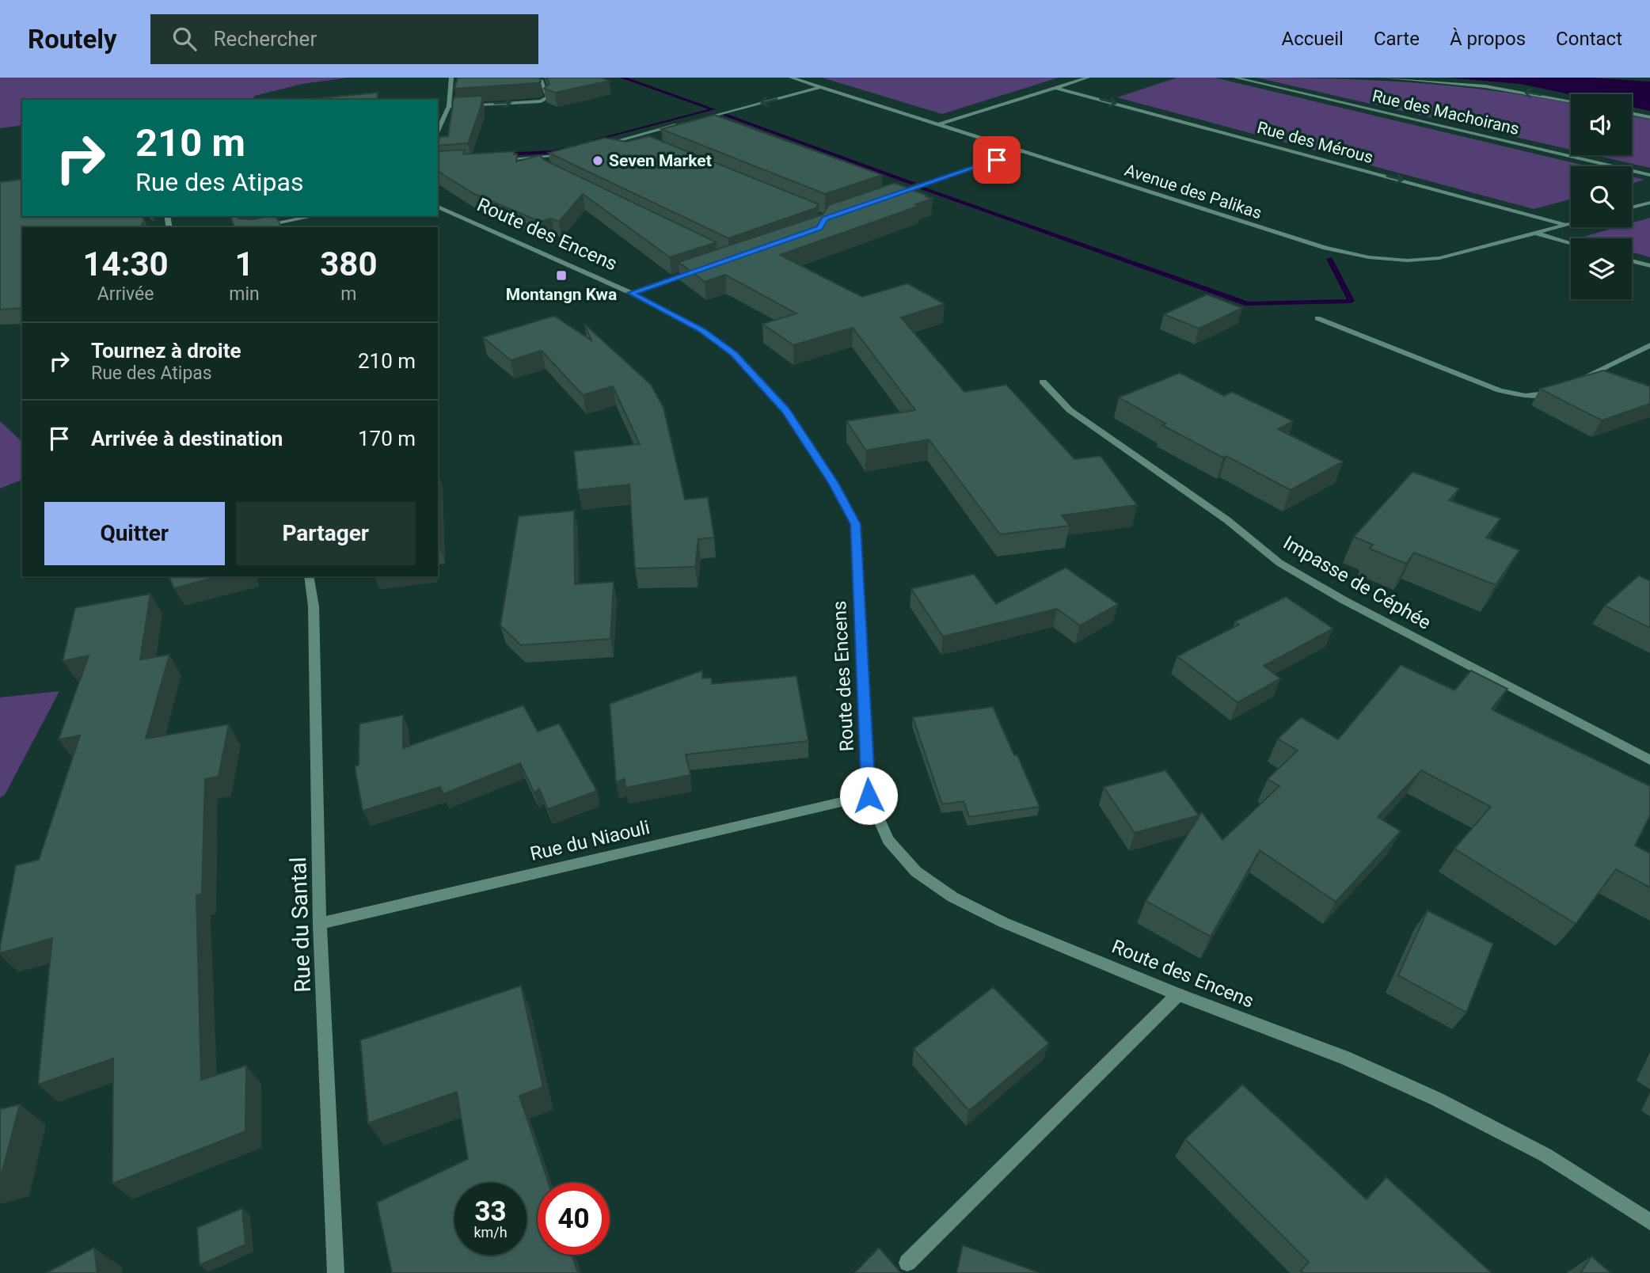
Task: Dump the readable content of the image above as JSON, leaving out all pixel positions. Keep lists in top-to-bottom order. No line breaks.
{"streets":{"street":["Rue des Machoirans","Rue des Mérous","Avenue des Palikas","Route des Encens","Impasse de Céphée","Rue du Niaouli","Rue du Santal"]},"crossings":[["Rue des Mérous","Avenue des Palikas"],["Route des Encens","Rue du Niaouli"],["Rue du Niaouli","Rue du Santal"]],"one_way":["Rue des Mérous"],"places":{"other":["Seven Market"],"transit":["Montangn Kwa"]},"page":{"header":"Routely","search":"Rechercher","nav":["Accueil","Carte","À propos","Contact"],"turn":["210 m","Rue des Atipas"],"eta":["14:30","Arrivée","1","min","380","m"],"list":[{"name":"Tournez à droite","note":"Rue des Atipas","value":"210 m"},{"name":"Arrivée à destination","value":"170 m"}],"buttons":["Quitter","Partager"],"speed":"33 km/h","limit":"40"}}
